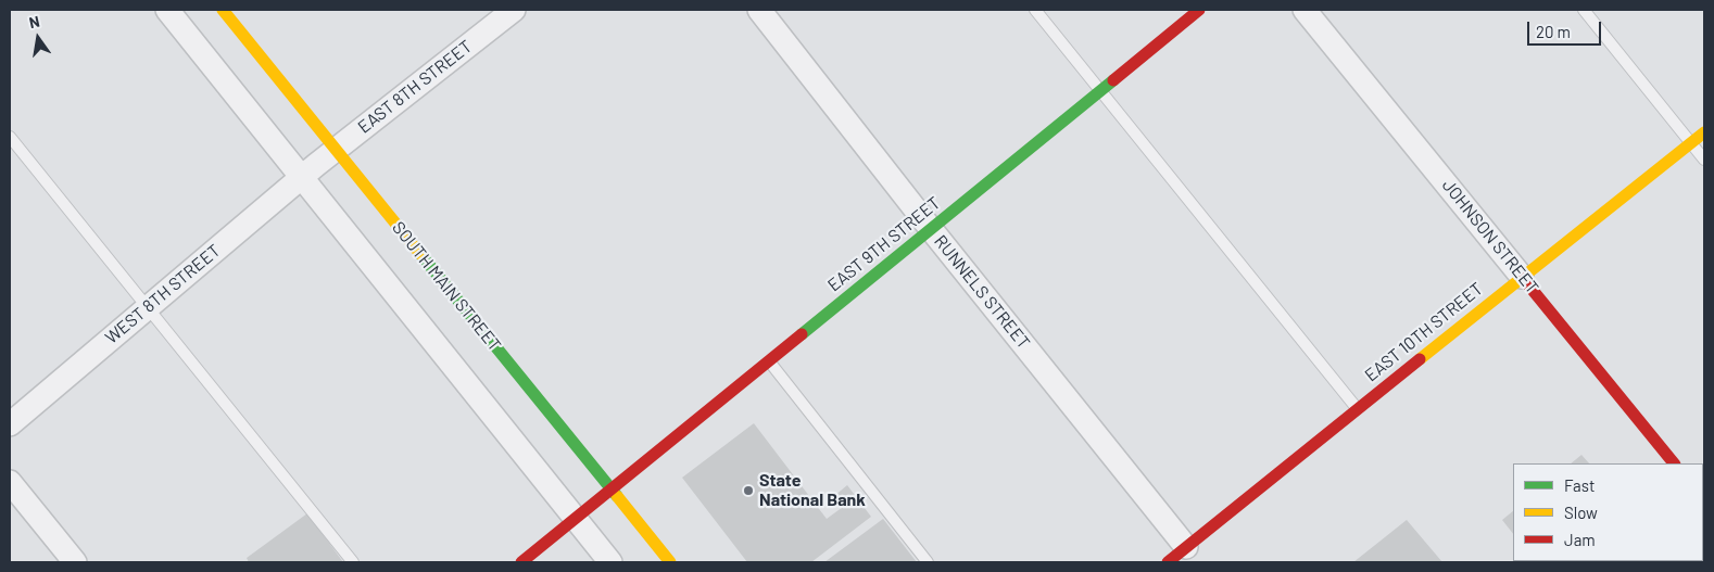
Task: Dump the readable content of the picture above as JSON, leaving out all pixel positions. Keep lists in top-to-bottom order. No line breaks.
{"streets":{"street":["EAST 8TH STREET","JOHNSON STREET","EAST 9TH STREET","SOUTH MAIN STREET","RUNNELS STREET","WEST 8TH STREET","EAST 10TH STREET"]},"crossings":[["EAST 8TH STREET","SOUTH MAIN STREET"],["EAST 8TH STREET","WEST 8TH STREET"],["JOHNSON STREET","EAST 10TH STREET"],["EAST 9TH STREET","SOUTH MAIN STREET"],["EAST 9TH STREET","RUNNELS STREET"],["RUNNELS STREET","EAST 10TH STREET"]],"places":["State National Bank"],"legend":["Fast","Slow","Jam"],"scale_bar":"20 m","north":"top"}
